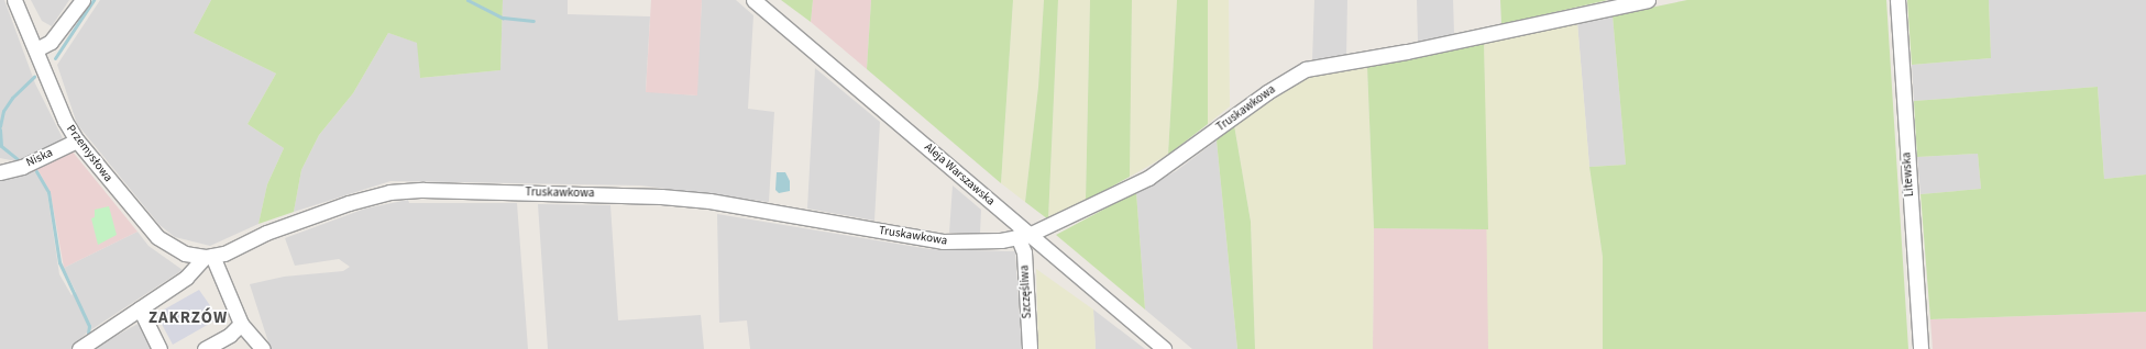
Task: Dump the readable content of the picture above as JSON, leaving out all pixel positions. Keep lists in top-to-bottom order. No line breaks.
{"streets":{"street":["Truskawkowa","Przemysłowa","Niska","Aleja Warszawska","Litewska","Szczęśliwa"]},"crossings":[["Truskawkowa","Przemysłowa"],["Truskawkowa","Aleja Warszawska"],["Truskawkowa","Szczęśliwa"],["Przemysłowa","Niska"],["Aleja Warszawska","Szczęśliwa"]],"districts":["ZAKRZÓW"]}
